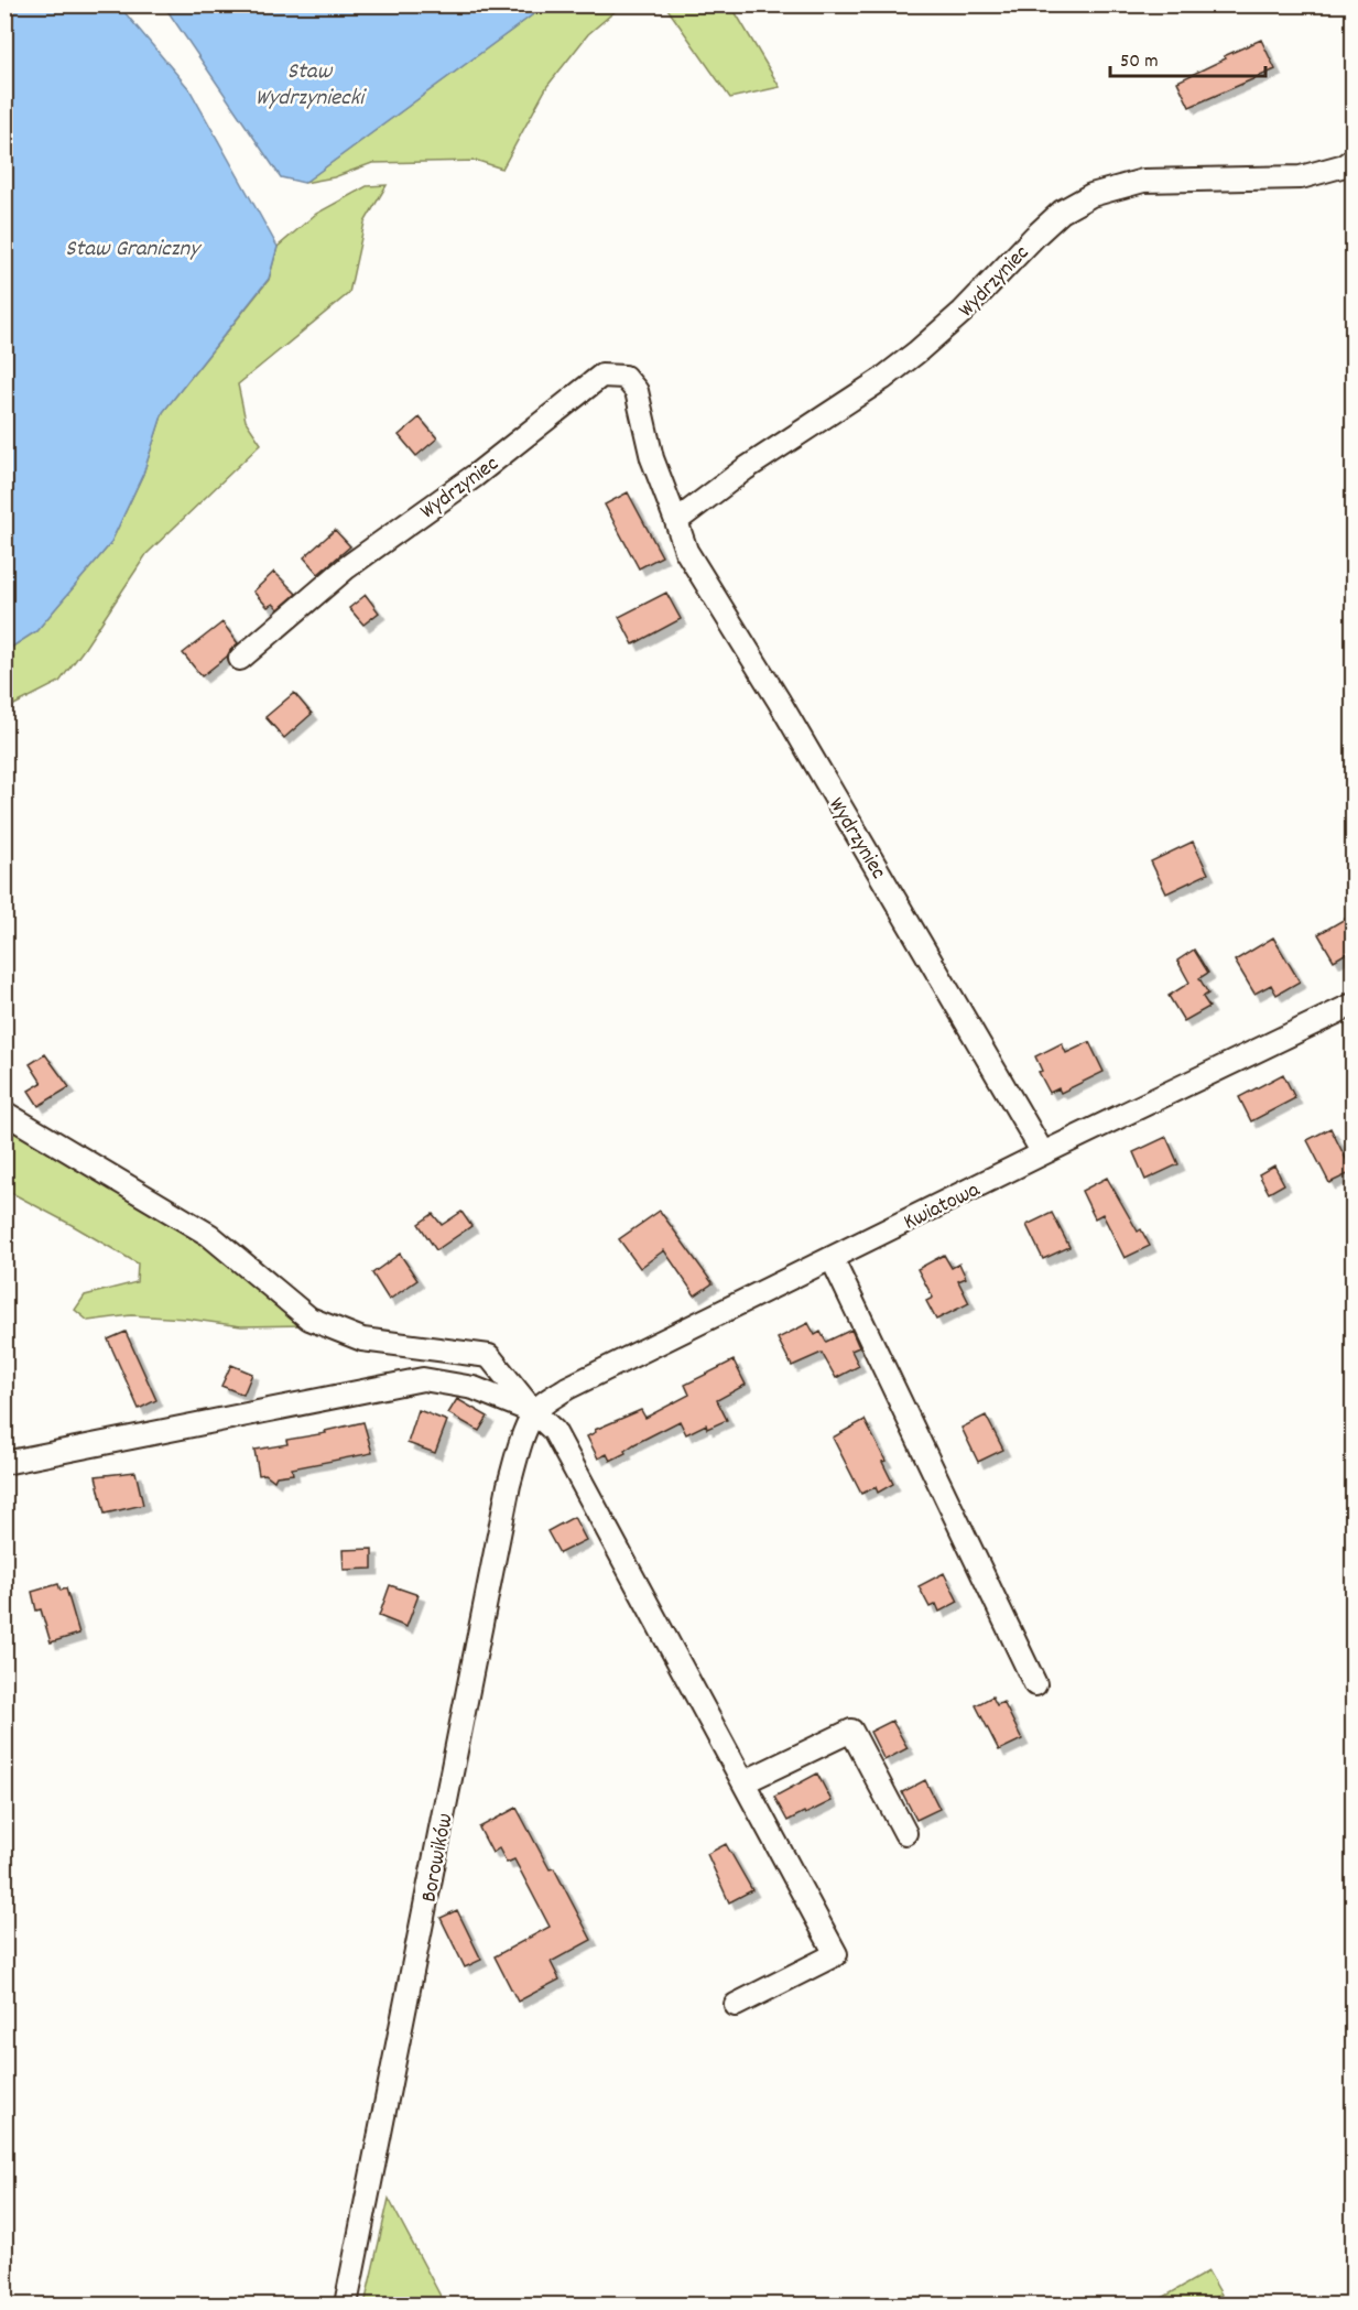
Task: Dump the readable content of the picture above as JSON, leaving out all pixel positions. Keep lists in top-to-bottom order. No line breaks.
{"streets":{"street":["Wydrzyniec","Kwiatowa","Borowików"]},"crossings":[["Wydrzyniec","Kwiatowa"],["Kwiatowa","Borowików"]],"water":["Staw Wydrzyniecki","Staw Graniczny"],"scale_bar":"50 m"}
